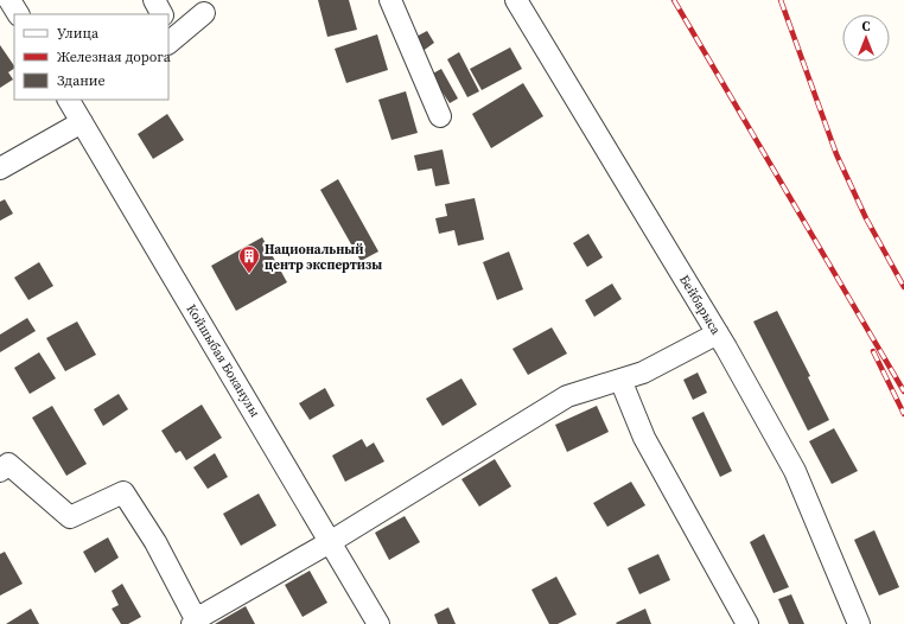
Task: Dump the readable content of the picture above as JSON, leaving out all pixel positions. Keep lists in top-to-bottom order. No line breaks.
{"streets":{"street":["Бейбарыса","Койшыбая Боканулы"]},"places":{"building":["Национальный центр экспертизы"]},"legend":["Улица","Железная дорога","Здание"],"north":"top"}
